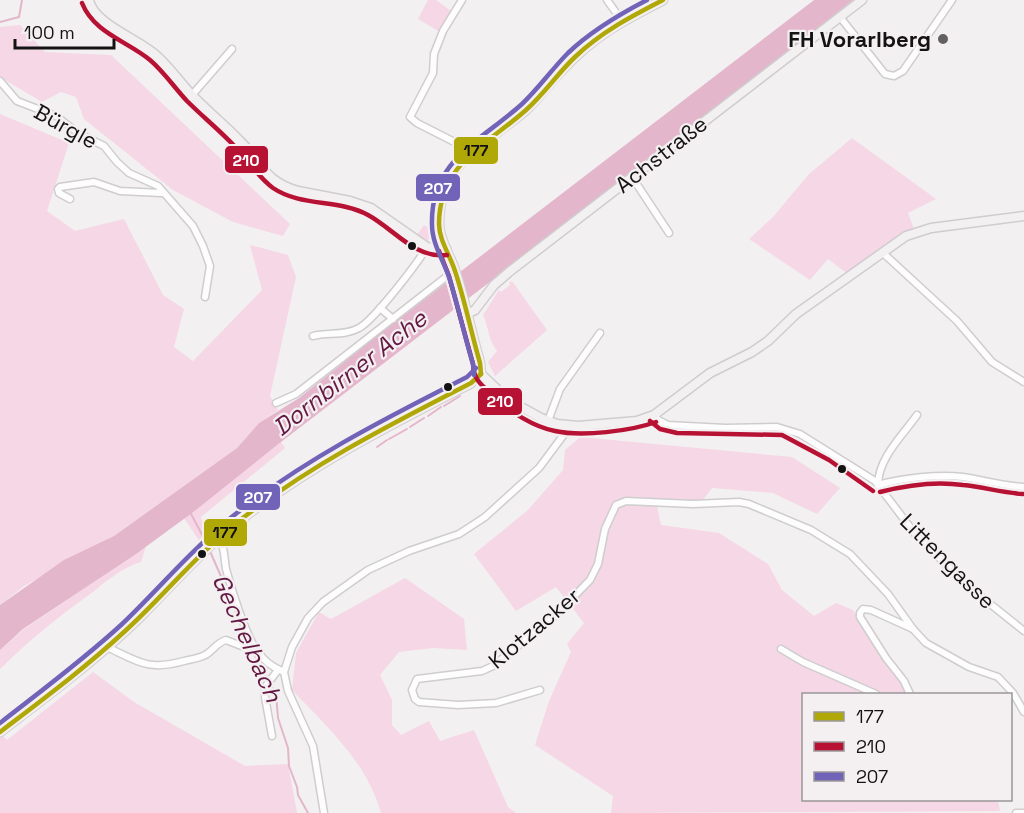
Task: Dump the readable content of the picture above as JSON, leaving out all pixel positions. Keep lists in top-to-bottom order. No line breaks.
{"streets":{"street":["Bürgle","Achstraße","Littengasse","Klotzacker"]},"water":["Dornbirner Ache","Gechelbach"],"places":["FH Vorarlberg"],"lines":["transit line 177","transit line 207","transit line 210"],"legend":["177","210","207"],"scale_bar":"100 m"}
